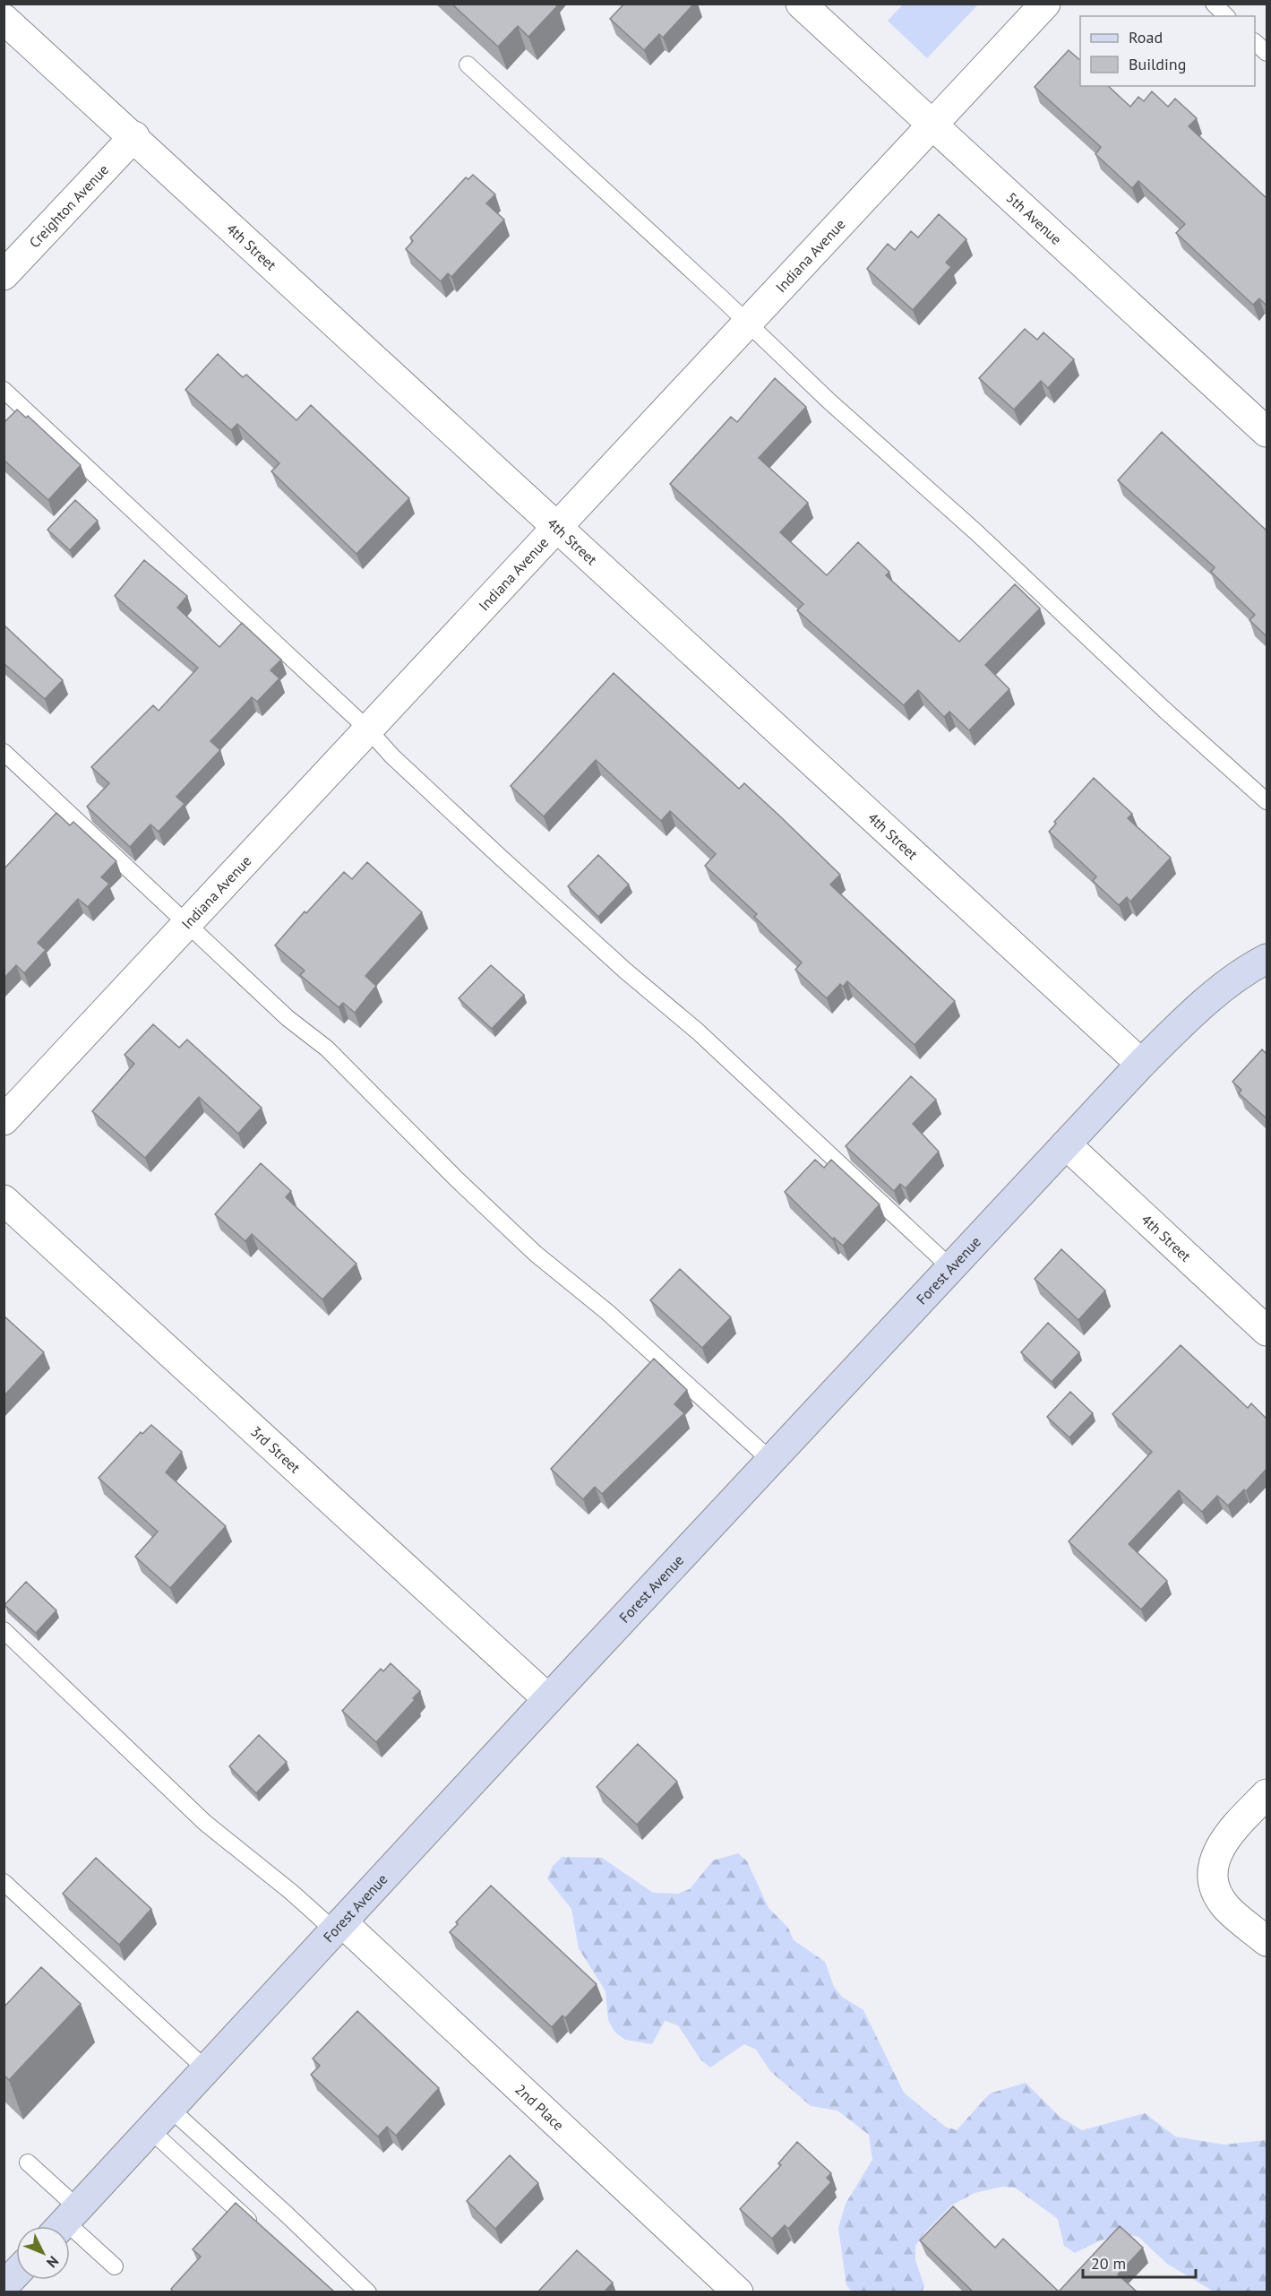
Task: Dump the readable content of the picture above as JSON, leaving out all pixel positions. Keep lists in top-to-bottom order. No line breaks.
{"streets":{"street":["Creighton Avenue","5th Avenue","4th Street","Indiana Avenue","Forest Avenue","3rd Street","2nd Place"]},"crossings":[["Creighton Avenue","4th Street"],["5th Avenue","Indiana Avenue"],["4th Street","Indiana Avenue"],["4th Street","Forest Avenue"],["Forest Avenue","3rd Street"],["Forest Avenue","2nd Place"]],"legend":["Road","Building"],"scale_bar":"20 m","north":"bottom right"}
